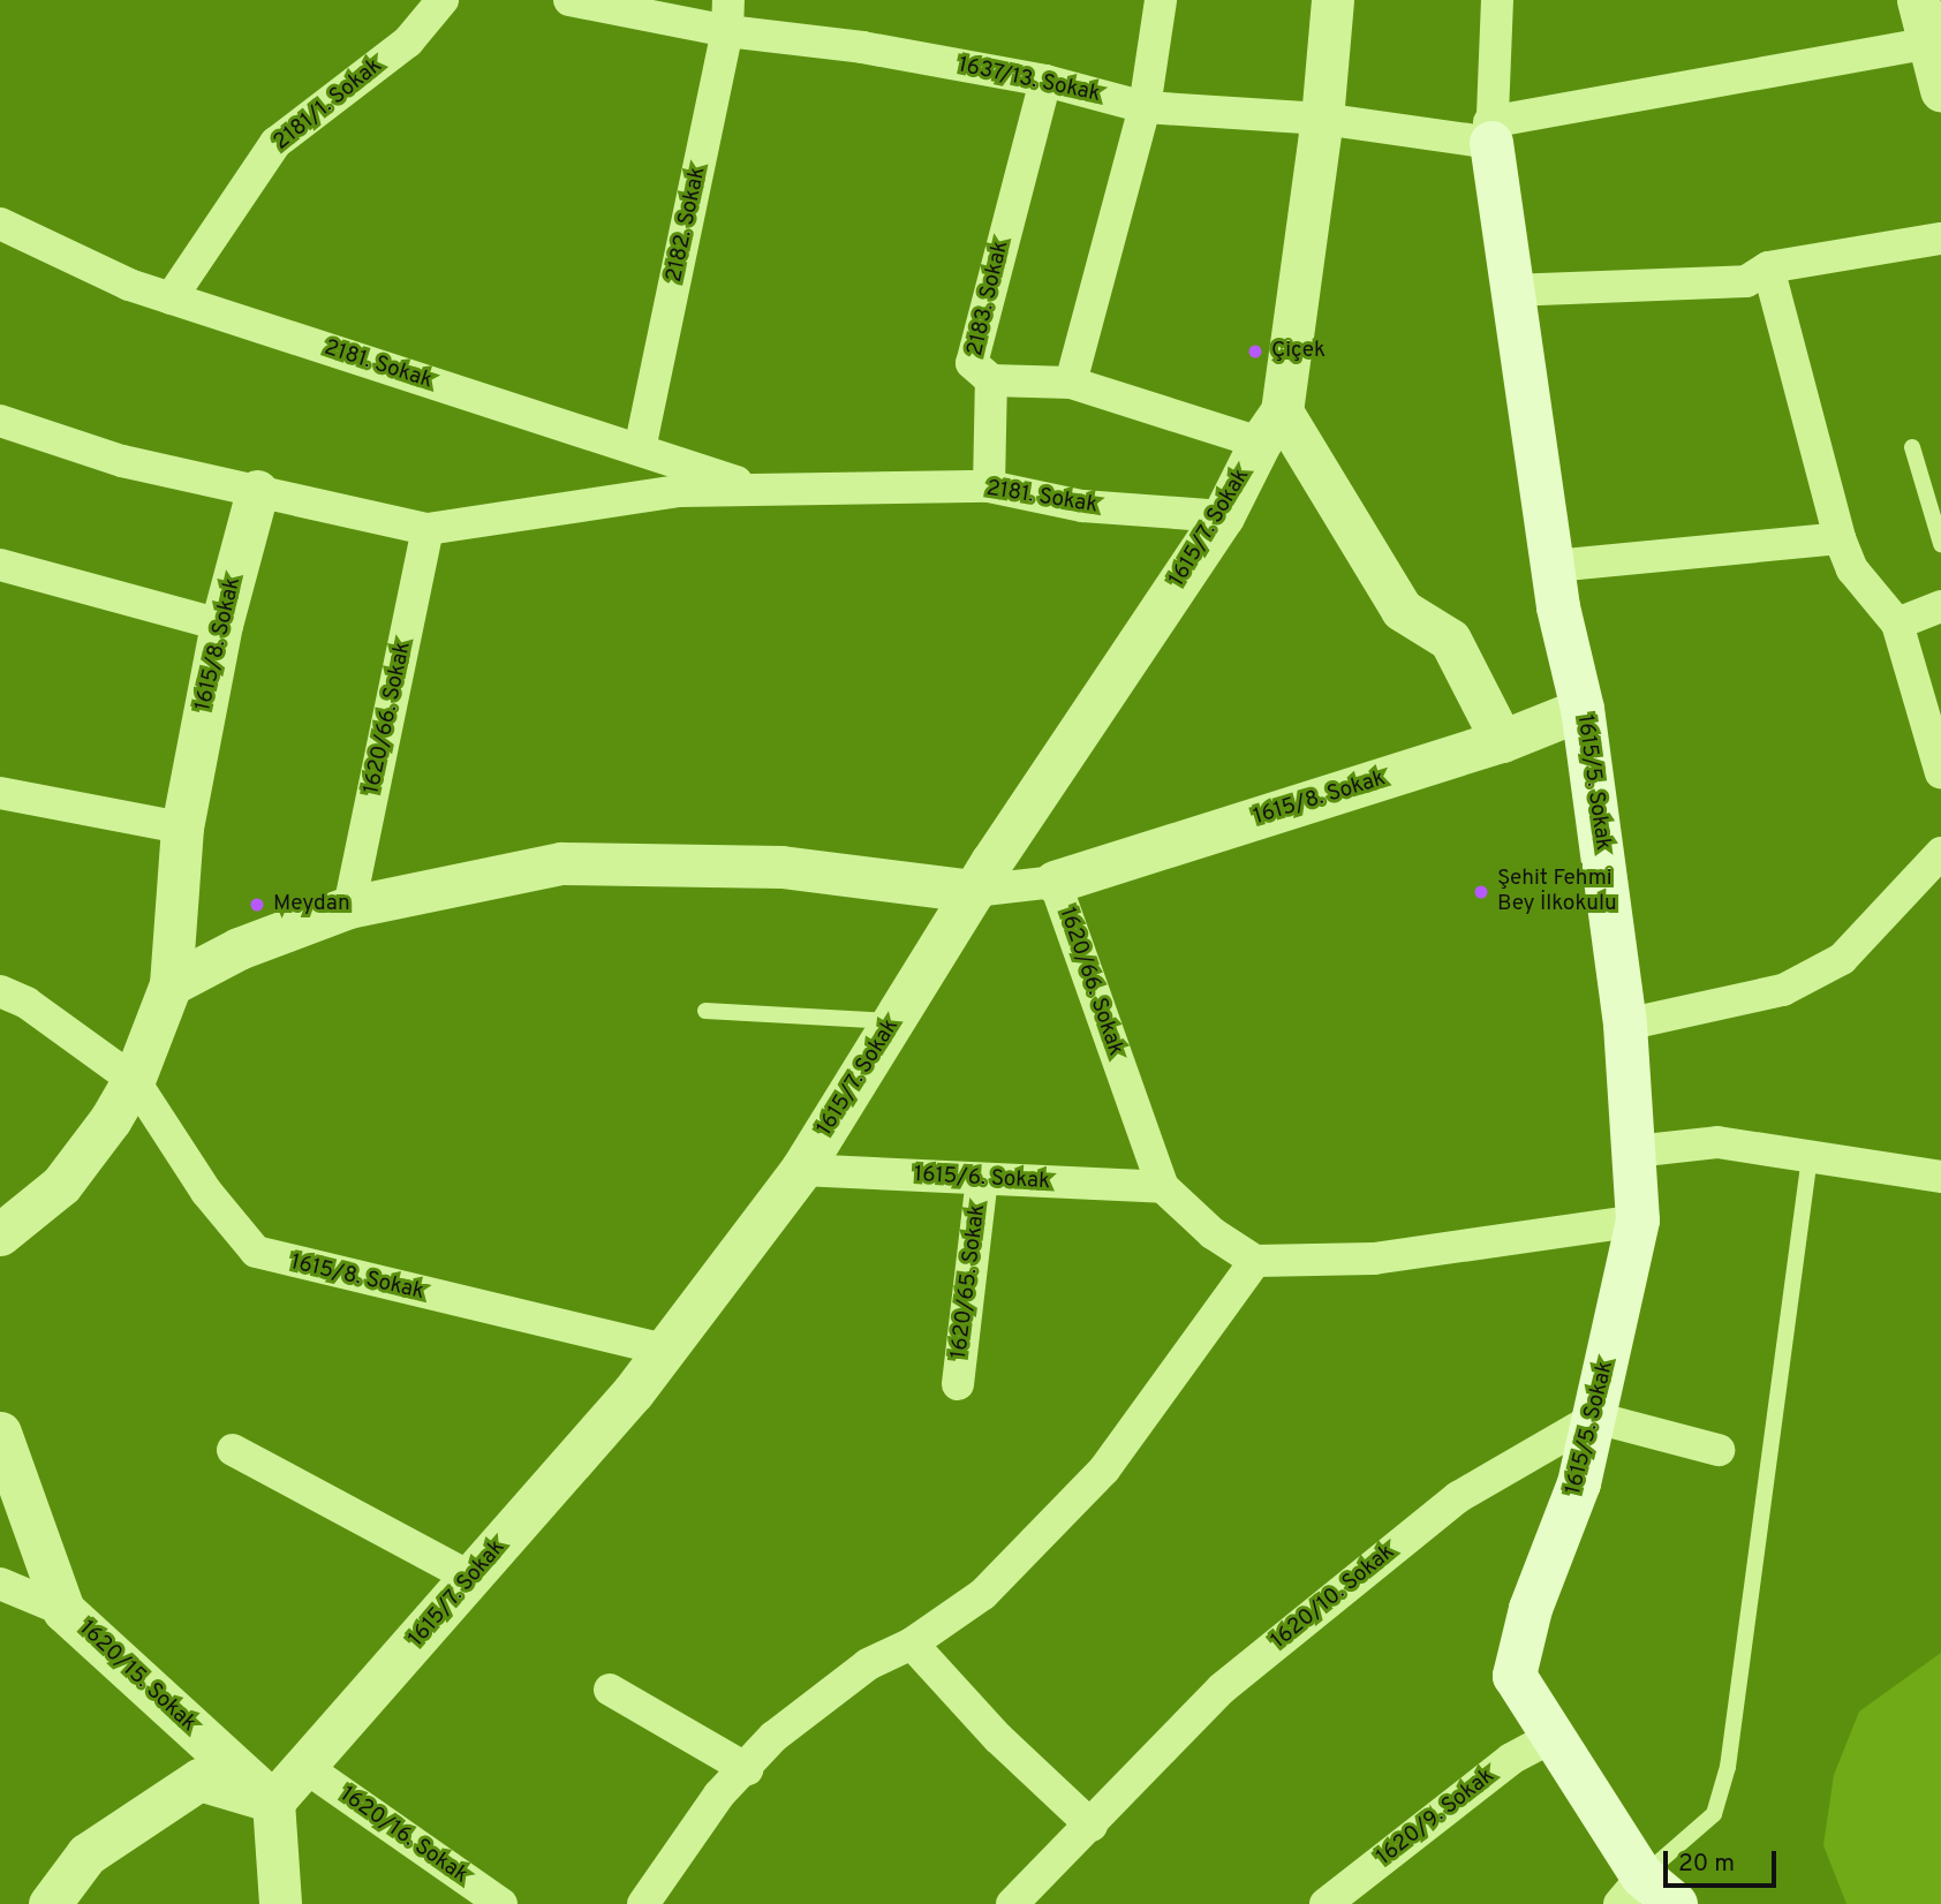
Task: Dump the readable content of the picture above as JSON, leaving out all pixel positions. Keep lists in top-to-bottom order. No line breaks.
{"streets":{"main road":["1615/5. Sokak"],"street":["1637/13. Sokak","2181/1. Sokak","2182. Sokak","2183. Sokak","2181. Sokak","1615/7. Sokak","1615/8. Sokak","1620/66. Sokak","1615/6. Sokak","1620/65. Sokak","1620/10. Sokak","1620/15. Sokak","1620/9. Sokak","1620/16. Sokak"]},"crossings":[["1637/13. Sokak","2182. Sokak"],["1637/13. Sokak","2183. Sokak"],["1637/13. Sokak","1615/7. Sokak"],["1637/13. Sokak","1615/5. Sokak"],["2181/1. Sokak","2181. Sokak"],["2182. Sokak","2181. Sokak"],["2183. Sokak","1615/7. Sokak"],["2181. Sokak","1615/7. Sokak"],["2181. Sokak","1615/8. Sokak"],["2181. Sokak","1620/66. Sokak"],["1615/7. Sokak","1615/8. Sokak"],["1615/7. Sokak","1620/66. Sokak"],["1615/7. Sokak","1615/6. Sokak"],["1615/7. Sokak","1620/15. Sokak"],["1615/7. Sokak","1620/16. Sokak"],["1615/8. Sokak","1620/66. Sokak"],["1615/8. Sokak","1615/5. Sokak"],["1620/66. Sokak","1615/6. Sokak"],["1615/5. Sokak","1620/10. Sokak"],["1615/5. Sokak","1620/9. Sokak"],["1615/6. Sokak","1620/65. Sokak"]],"places":["Çiçek","Şehit Fehmi Bey İlkokulu","Meydan"],"scale_bar":"20 m"}
